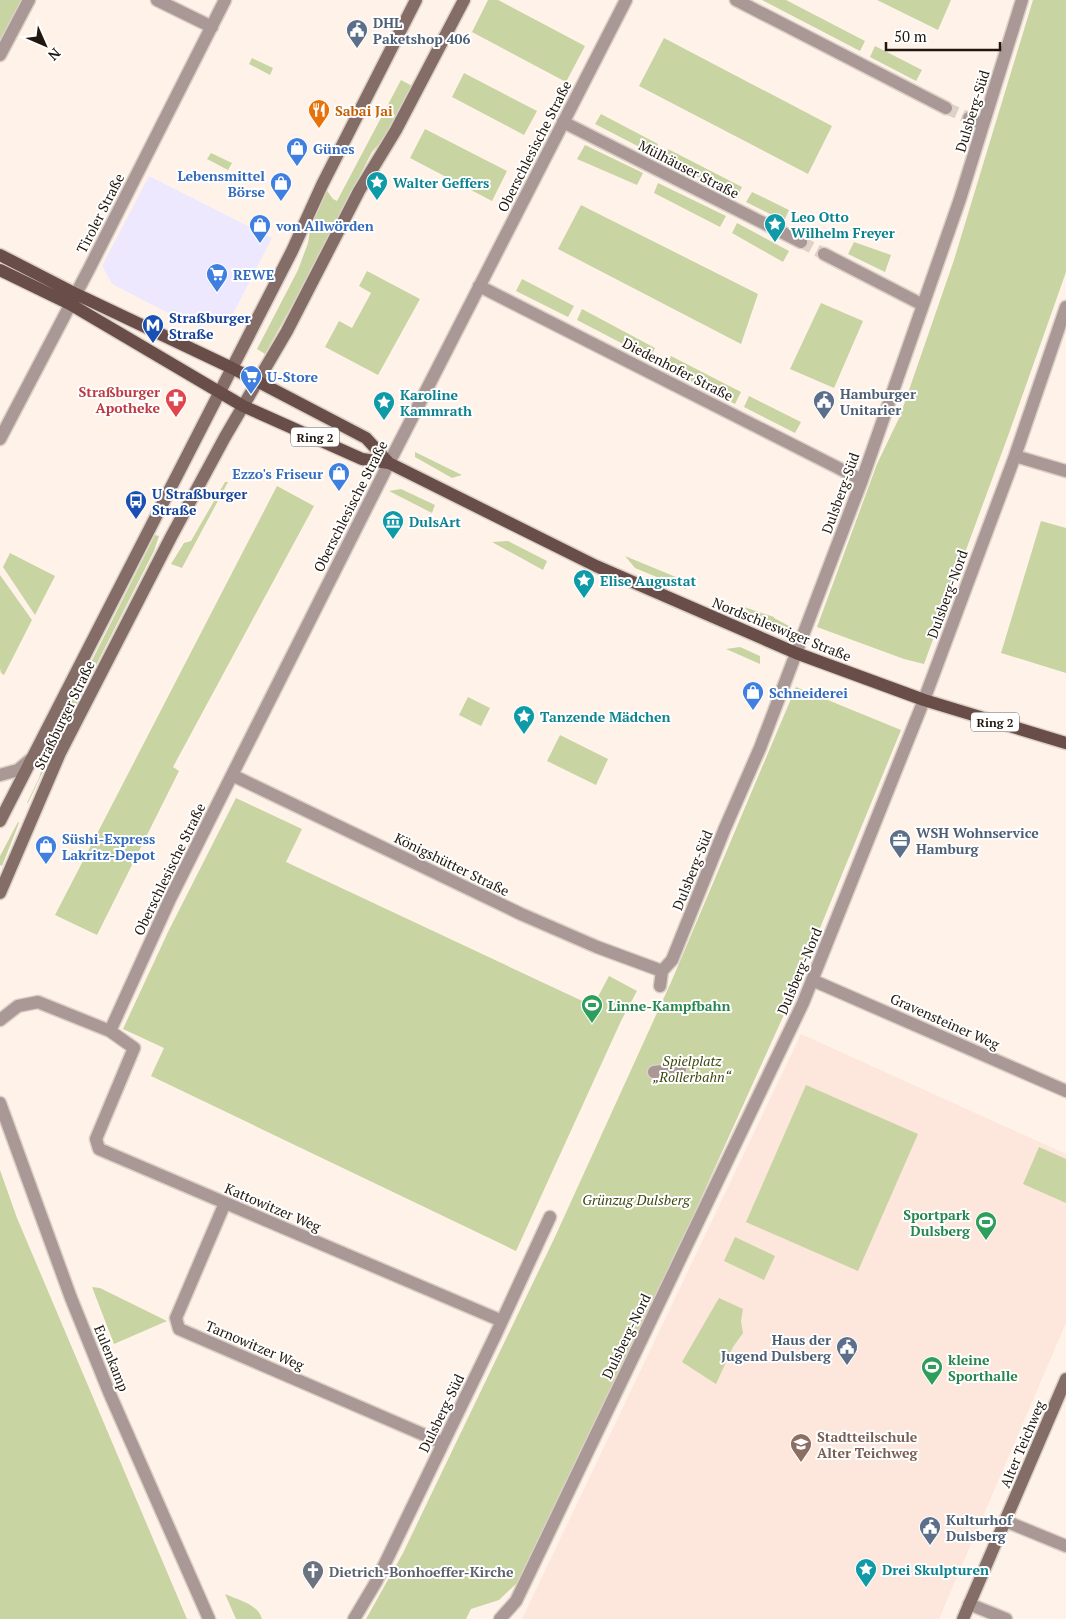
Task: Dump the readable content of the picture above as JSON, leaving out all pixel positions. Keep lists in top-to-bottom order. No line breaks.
{"streets":{"main road":["Ring 2","Nordschleswiger Straße","Straßburger Straße","Alter Teichweg"],"street":["Dulsberg-Süd","Oberschlesische Straße","Mülhäuser Straße","Tiroler Straße","Diedenhofer Straße","Dulsberg-Nord","Königshütter Straße","Gravensteiner Weg","Kattowitzer Weg","Tarnowitzer Weg","Eulenkamp"]},"crossings":[["Dulsberg-Süd","Diedenhofer Straße"],["Dulsberg-Süd","Nordschleswiger Straße"],["Dulsberg-Süd","Königshütter Straße"],["Dulsberg-Süd","Kattowitzer Weg"],["Dulsberg-Süd","Tarnowitzer Weg"],["Oberschlesische Straße","Mülhäuser Straße"],["Oberschlesische Straße","Diedenhofer Straße"],["Oberschlesische Straße","Nordschleswiger Straße"],["Oberschlesische Straße","Königshütter Straße"],["Oberschlesische Straße","Kattowitzer Weg"],["Tiroler Straße","Nordschleswiger Straße"],["Dulsberg-Nord","Nordschleswiger Straße"],["Dulsberg-Nord","Gravensteiner Weg"],["Nordschleswiger Straße","Straßburger Straße"],["Kattowitzer Weg","Tarnowitzer Weg"]],"parks":["Spielplatz „Rollerbahn“","Grünzug Dulsberg"],"places":{"public building":["DHL Paketshop 406","Hamburger Unitarier","Haus der Jugend Dulsberg","Kulturhof Dulsberg"],"restaurant":["Sabai Jai"],"shop":["Günes","Lebensmittel Börse","von Allwörden","Ezzo's Friseur","Schneiderei","Süshi-Express Lakritz-Depot"],"place":["Walter Geffers","Leo Otto Wilhelm Freyer","Karoline Kammrath","Elise Augustat","Tanzende Mädchen","Drei Skulpturen"],"supermarket":["REWE","U-Store"],"metro station":["Straßburger Straße"],"pharmacy":["Straßburger Apotheke"],"bus stop":["U Straßburger Straße"],"museum":["DulsArt"],"office":["WSH Wohnservice Hamburg"],"sports":["Linne-Kampfbahn","Sportpark Dulsberg","kleine Sporthalle"],"school or university":["Stadtteilschule Alter Teichweg"],"church":["Dietrich-Bonhoeffer-Kirche"]},"scale_bar":"50 m","north":"bottom right"}
